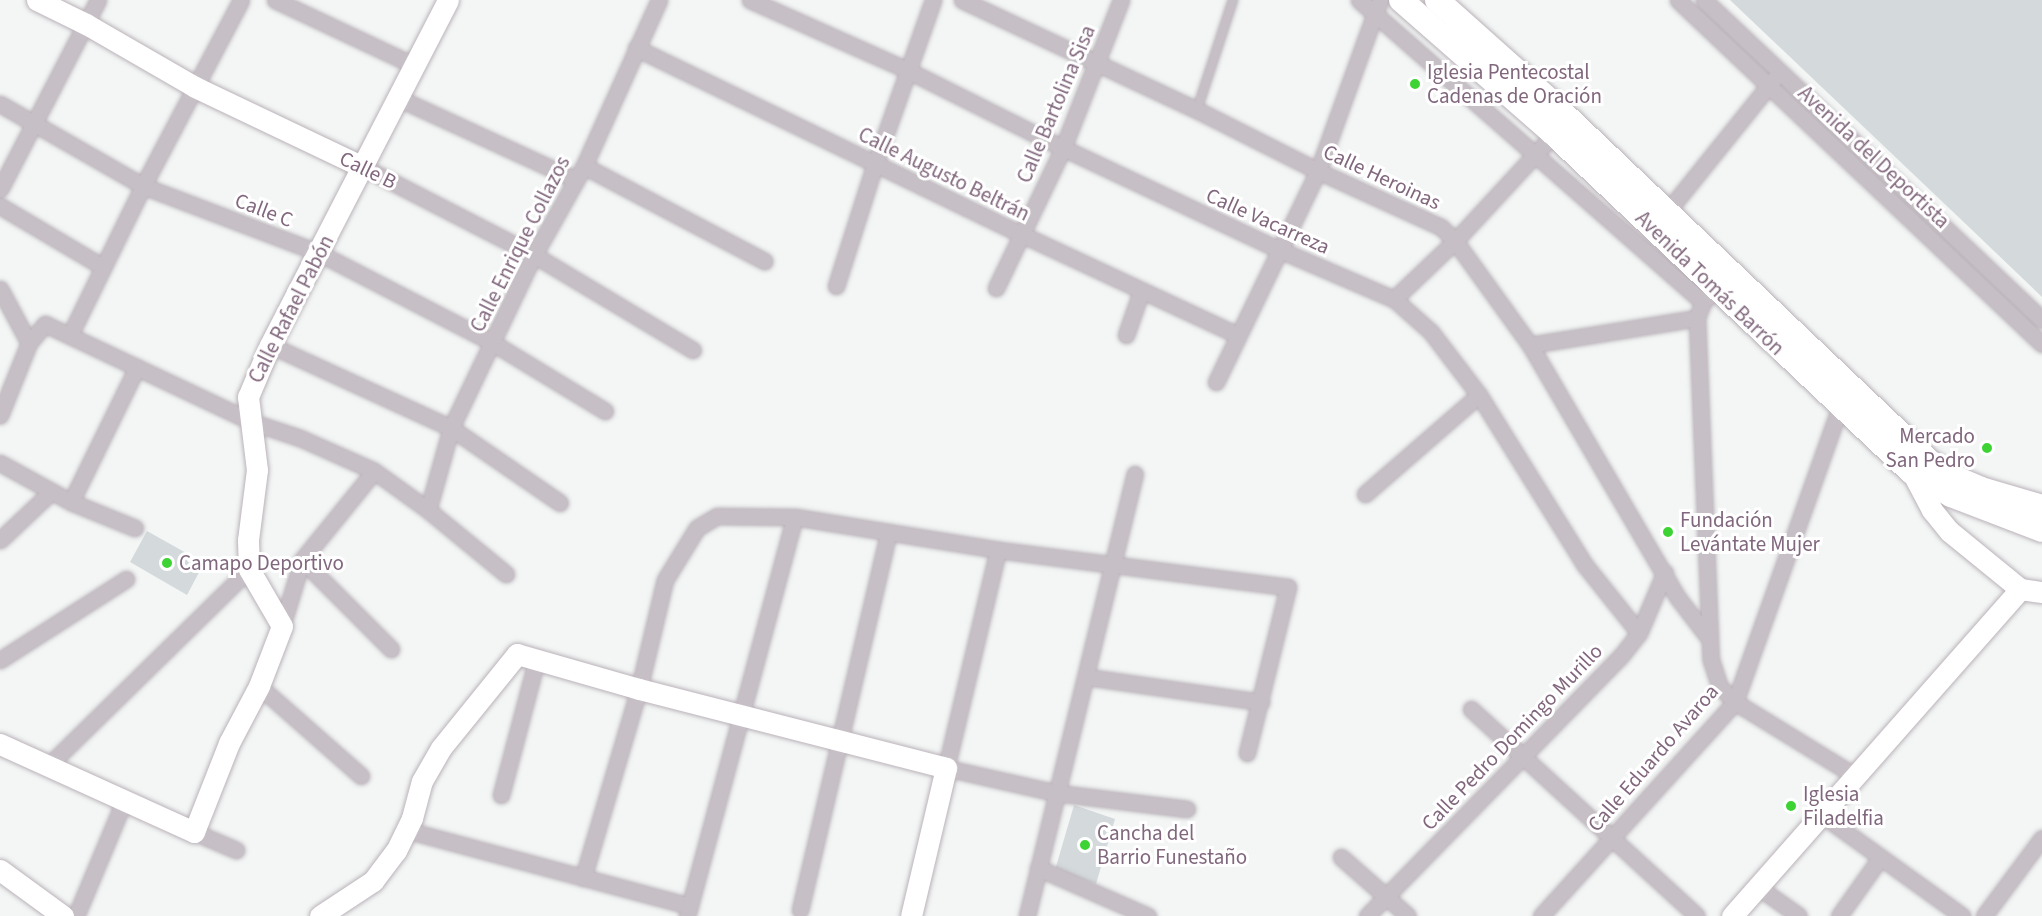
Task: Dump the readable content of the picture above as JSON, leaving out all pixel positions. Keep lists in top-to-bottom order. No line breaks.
{"streets":{"main road":["Avenida Tomás Barrón"],"street":["Calle Bartolina Sisa","Avenida del Deportista","Calle B","Calle Augusto Beltrán","Calle Heroinas","Calle C","Calle Vacarreza","Calle Enrique Collazos","Calle Rafael Pabón","Calle Pedro Domingo Murillo","Calle Eduardo Avaroa"]},"crossings":[["Calle Bartolina Sisa","Calle Augusto Beltrán"],["Calle Bartolina Sisa","Calle Heroinas"],["Calle Bartolina Sisa","Calle Vacarreza"],["Calle B","Calle Enrique Collazos"],["Calle B","Calle Rafael Pabón"],["Calle Augusto Beltrán","Calle Enrique Collazos"],["Calle Heroinas","Calle Pedro Domingo Murillo"],["Calle C","Calle Enrique Collazos"],["Calle C","Calle Rafael Pabón"],["Calle Vacarreza","Calle Pedro Domingo Murillo"],["Avenida Tomás Barrón","Calle Eduardo Avaroa"]],"places":["Iglesia Pentecostal Cadenas de Oración","Mercado San Pedro","Fundación Levántate Mujer","Camapo Deportivo","Iglesia Filadelfia","Cancha del Barrio Funestaño"]}
